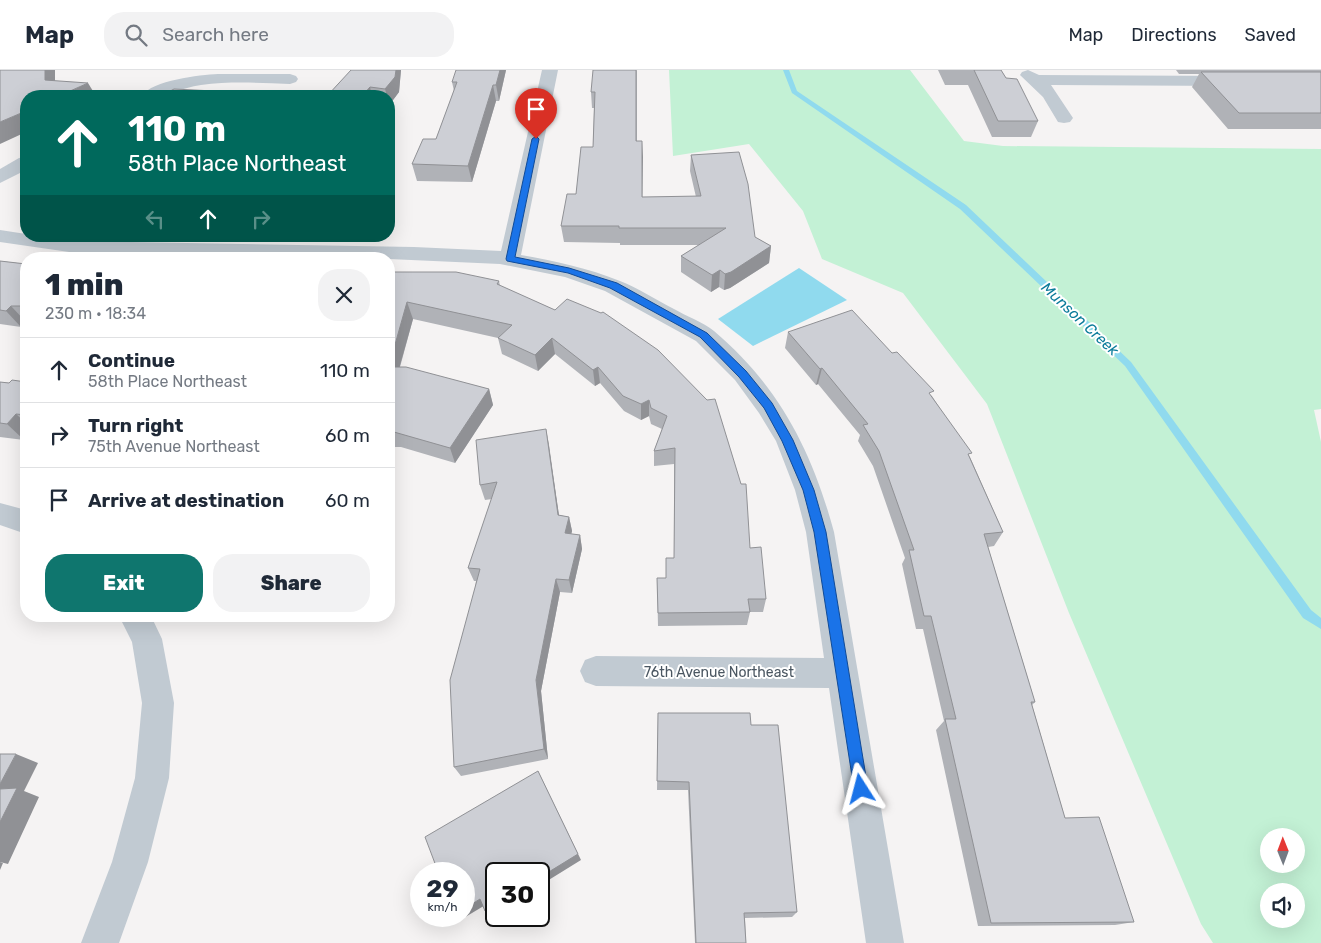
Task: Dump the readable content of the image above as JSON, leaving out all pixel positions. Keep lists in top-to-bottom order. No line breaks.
{"streets":{"street":["76th Avenue Northeast"]},"water":["Munson Creek"],"north":"top","page":{"header":"Map","search":"Search here","nav":["Map","Directions","Saved"],"turn":["110 m","58th Place Northeast"],"heading":["1 min","230 m · 18:34"],"list":[{"name":"Continue","note":"58th Place Northeast","value":"110 m"},{"name":"Turn right","note":"75th Avenue Northeast","value":"60 m"},{"name":"Arrive at destination","value":"60 m"}],"buttons":["Exit","Share"],"speed":"29 km/h","limit":"30"}}
